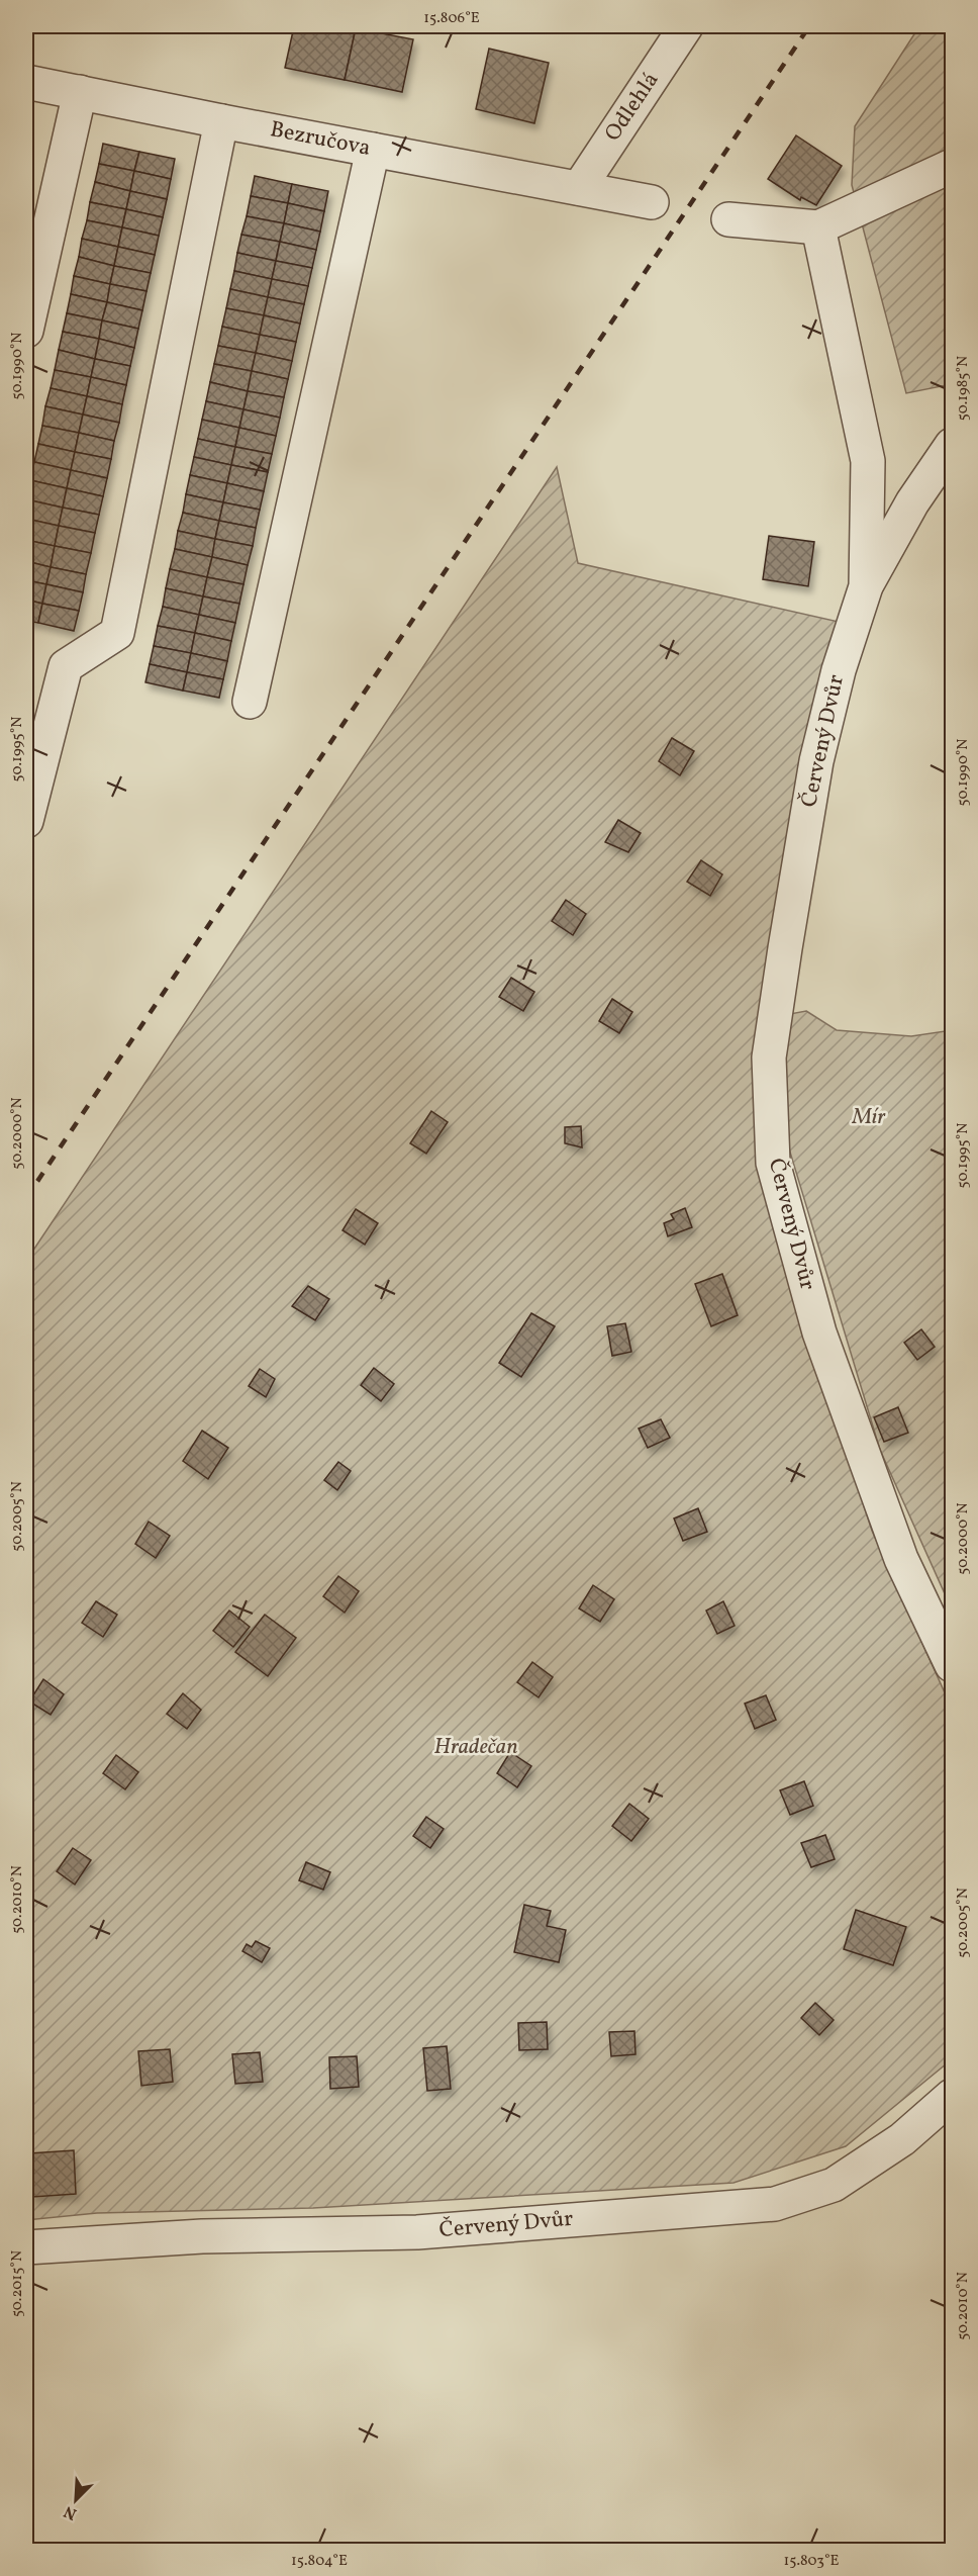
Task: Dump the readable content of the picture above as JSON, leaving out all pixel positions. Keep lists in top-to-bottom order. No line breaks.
{"streets":{"street":["Odlehlá","Bezručova","Červený Dvůr"]},"crossings":[["Odlehlá","Bezručova"]],"parks":["Mír","Hradečan"],"north":"bottom left","coordinates":["15.806°E","50.1990°N","50.1985°N","50.1995°N","50.2000°N","50.2005°N","50.2010°N","50.2015°N","15.804°E","15.803°E"]}
